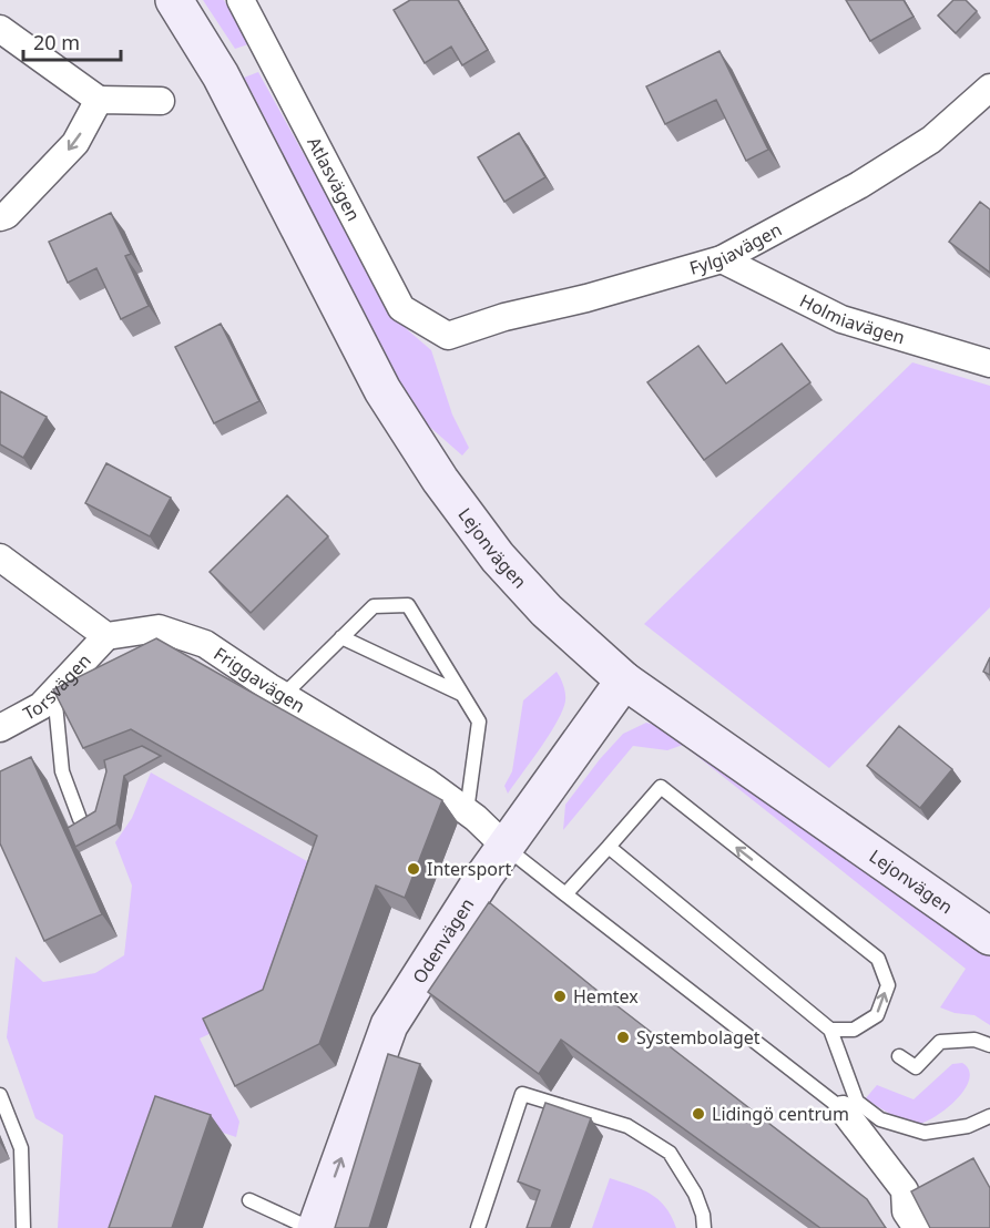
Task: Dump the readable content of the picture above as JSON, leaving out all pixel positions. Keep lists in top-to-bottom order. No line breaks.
{"streets":{"street":["Atlasvägen","Fylgiavägen","Holmiavägen","Lejonvägen","Friggavägen","Torsvägen","Odenvägen"]},"crossings":[["Atlasvägen","Fylgiavägen"],["Fylgiavägen","Holmiavägen"],["Lejonvägen","Odenvägen"],["Friggavägen","Torsvägen"],["Friggavägen","Odenvägen"]],"one_way":["Odenvägen"],"places":["Intersport","Hemtex","Systembolaget","Lidingö centrum"],"scale_bar":"20 m"}
